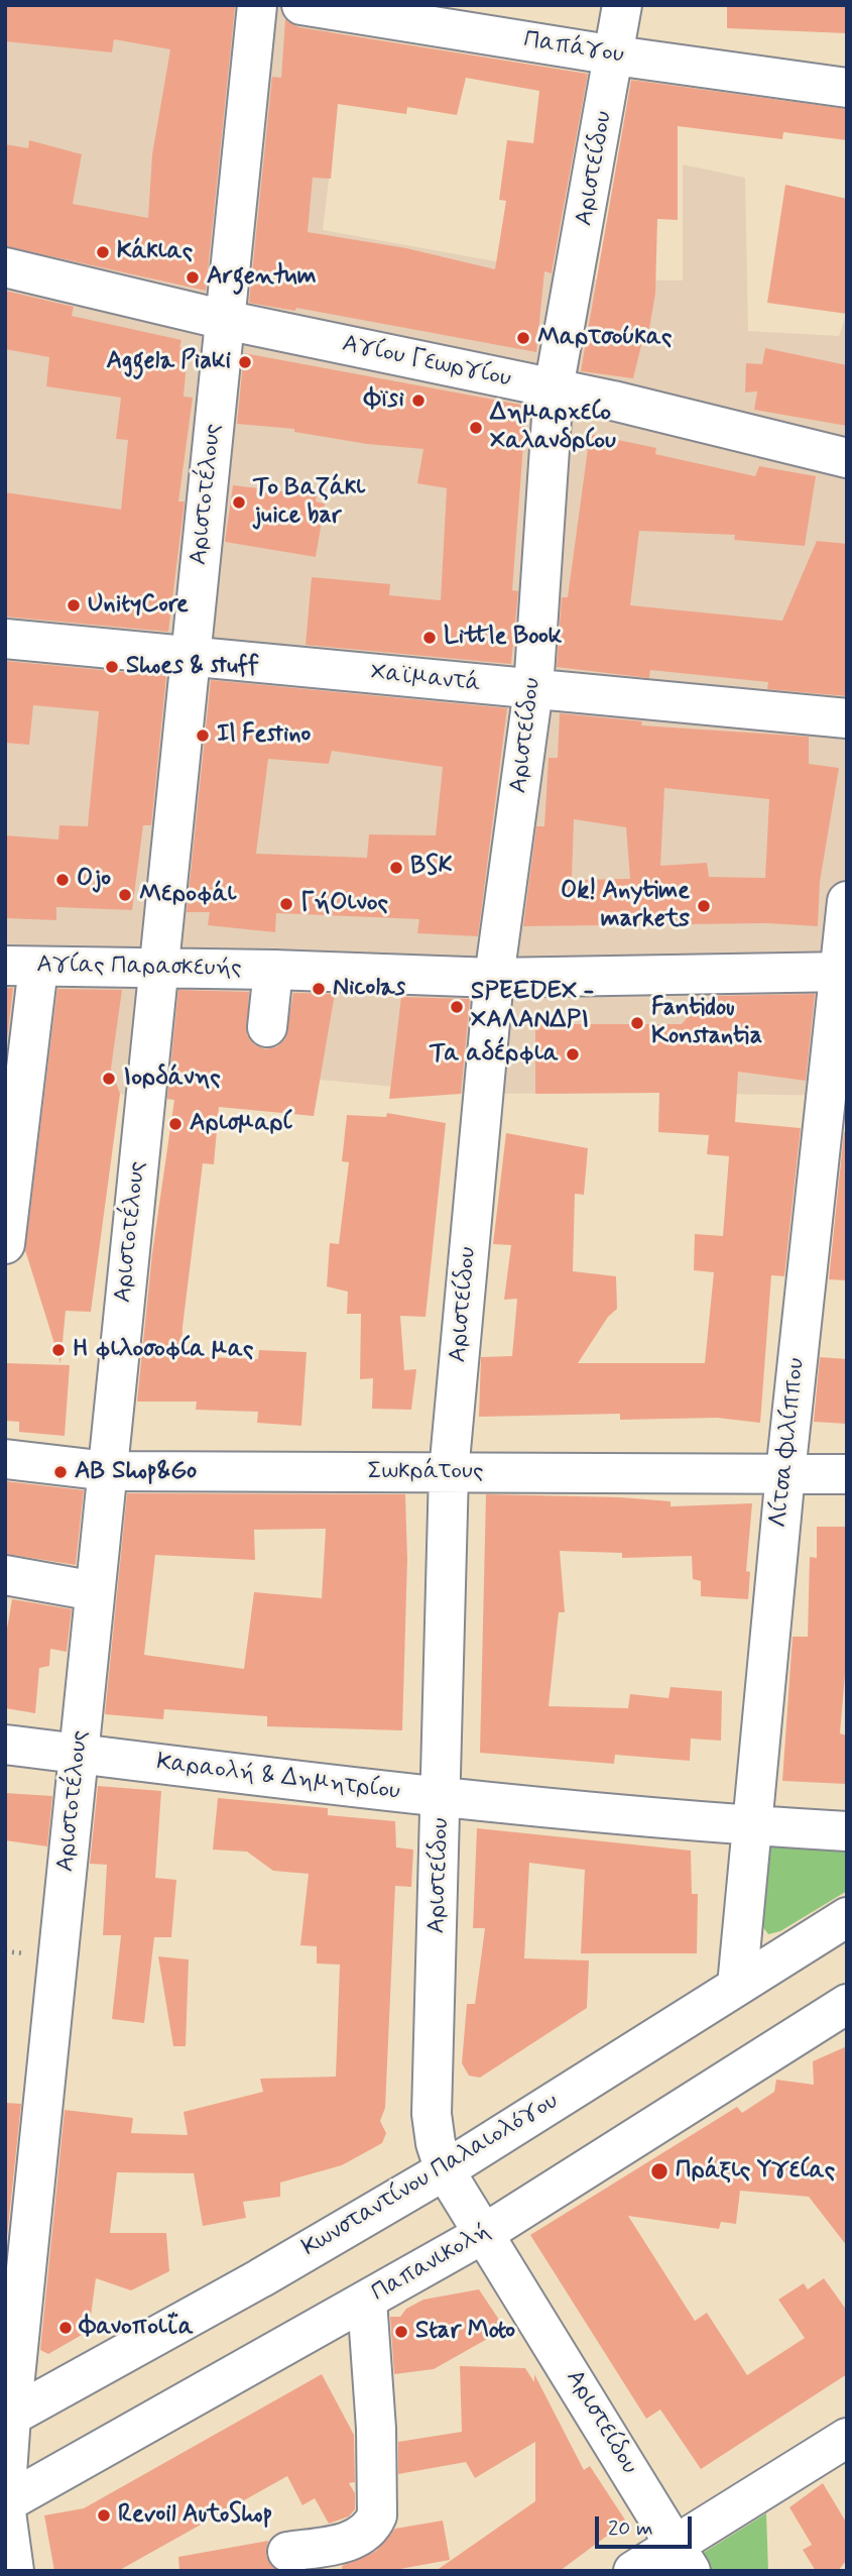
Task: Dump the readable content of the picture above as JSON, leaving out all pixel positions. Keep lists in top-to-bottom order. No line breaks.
{"streets":{"street":["Παπάγου","Αριστείδου","Αγίου Γεωργίου","Αριστοτέλους","Χαϊμαντά","Αγίας Παρασκευής","Λίτσα Φιλίππου","Σωκράτους","Καραολή & Δημητρίου","Κωνσταντίνου Παλαιολόγου","Παπανικολή"]},"crossings":[["Παπάγου","Αριστείδου"],["Αριστείδου","Αγίου Γεωργίου"],["Αριστείδου","Χαϊμαντά"],["Αριστείδου","Αγίας Παρασκευής"],["Αριστείδου","Σωκράτους"],["Αριστείδου","Καραολή & Δημητρίου"],["Αριστείδου","Κωνσταντίνου Παλαιολόγου"],["Αριστείδου","Παπανικολή"],["Αγίου Γεωργίου","Αριστοτέλους"],["Αριστοτέλους","Χαϊμαντά"],["Αριστοτέλους","Αγίας Παρασκευής"],["Αριστοτέλους","Σωκράτους"],["Αριστοτέλους","Καραολή & Δημητρίου"],["Αριστοτέλους","Κωνσταντίνου Παλαιολόγου"],["Αριστοτέλους","Παπανικολή"],["Αγίας Παρασκευής","Λίτσα Φιλίππου"],["Λίτσα Φιλίππου","Σωκράτους"],["Λίτσα Φιλίππου","Καραολή & Δημητρίου"],["Λίτσα Φιλίππου","Κωνσταντίνου Παλαιολόγου"]],"places":["Κάκιας","Argentum","Μαρτσούκας","Aggela Piaki","Φïsi","Δημαρχείο Χαλανδρίου","Το Βαζάκι juice bar","UnityCore","Little Book","Shoes & stuff","Il Festino","BSK","Ojo","Μεροφάι","ΓήΟινος","Ok! Anytime markets","Nicolas","SPEEDEX - ΧΑΛΑΝΔΡΙ","Fantidou Konstantia","Τα αδέρφια","Ιορδάνης","Αρισμαρί","Η φιλοσοφία μας","ΑΒ Shop&Go","Πράξις Υγείας","Φανοποιΐα","Star Moto","Revoil AutoShop"],"scale_bar":"20 m"}
